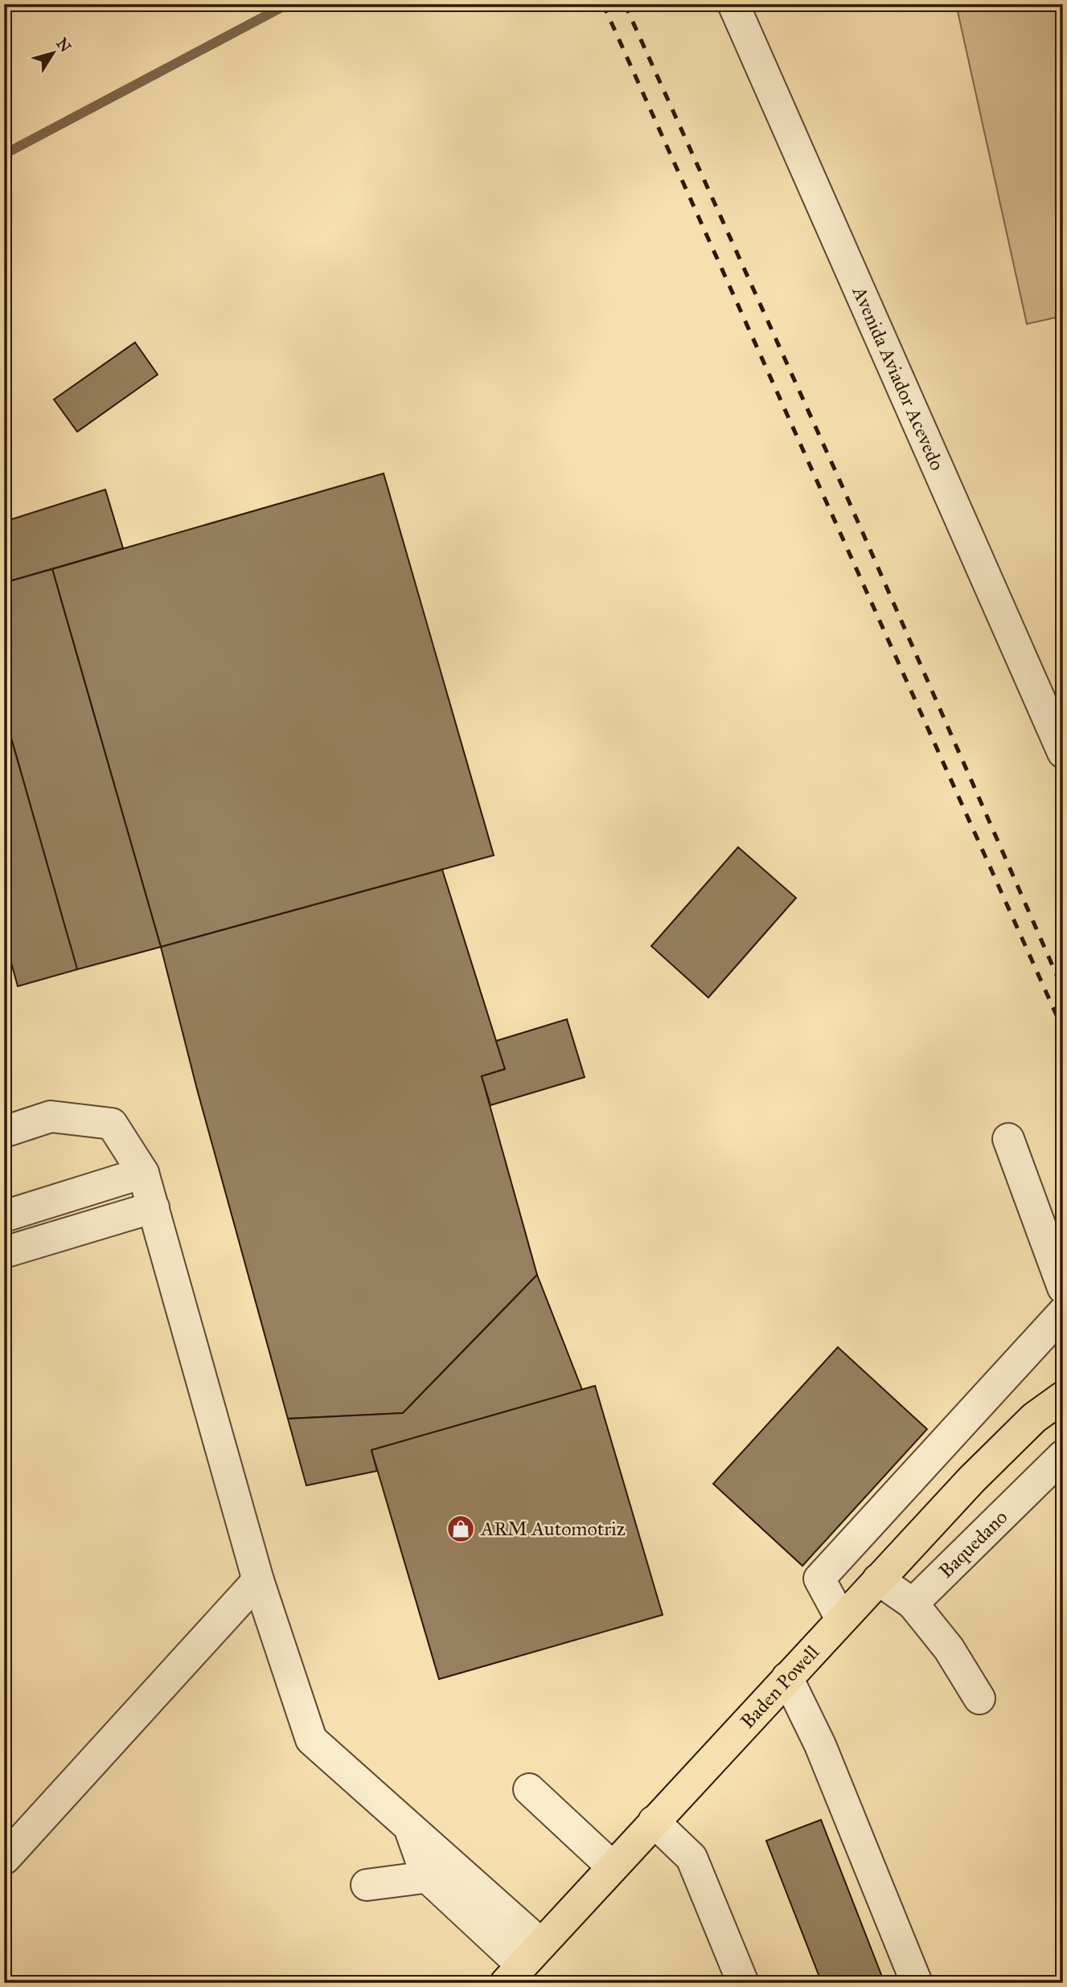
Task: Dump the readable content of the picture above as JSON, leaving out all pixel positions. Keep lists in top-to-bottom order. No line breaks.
{"streets":{"main road":["Baden Powell"],"street":["Avenida Aviador Acevedo","Baquedano"]},"places":{"shop":["ARM Automotriz"]},"north":"top right"}
